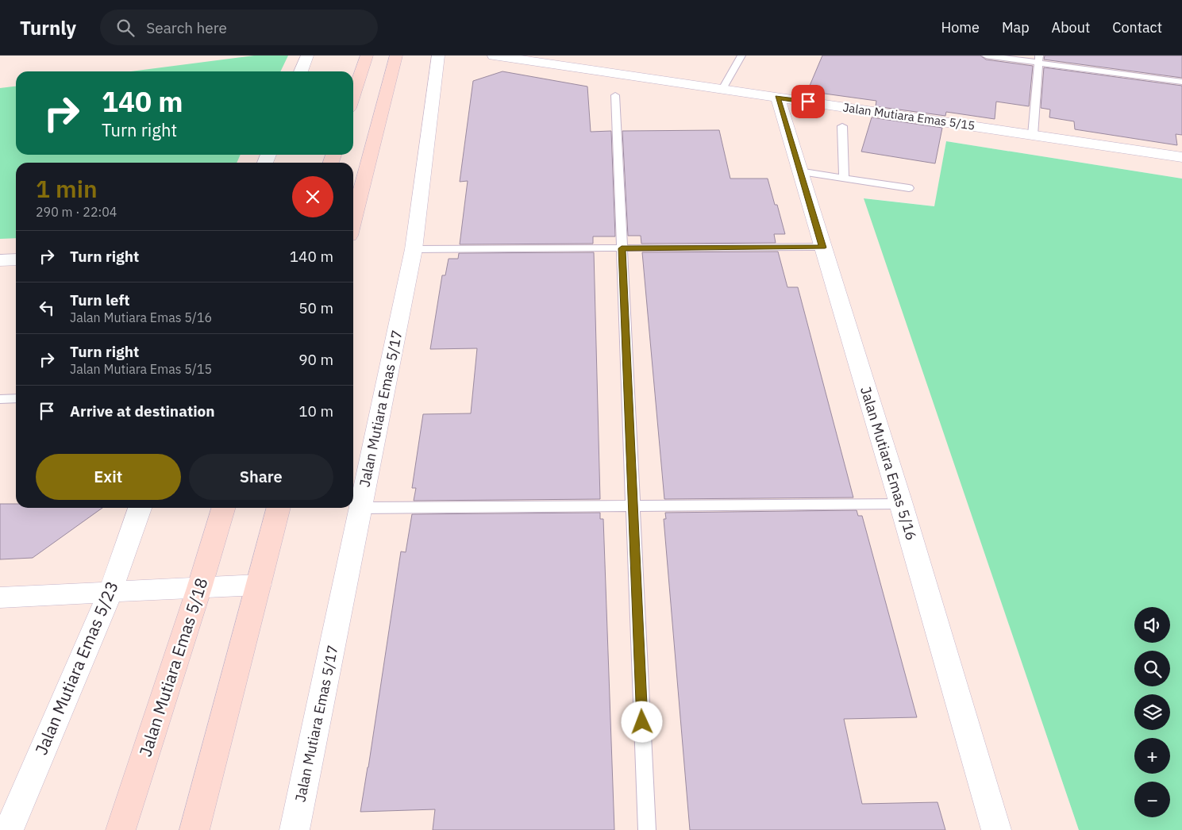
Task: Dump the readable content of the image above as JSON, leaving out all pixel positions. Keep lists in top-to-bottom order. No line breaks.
{"streets":{"street":["Jalan Mutiara Emas 5/15","Jalan Mutiara Emas 5/17","Jalan Mutiara Emas 5/16","Jalan Mutiara Emas 5/18","Jalan Mutiara Emas 5/23"]},"crossings":[["Jalan Mutiara Emas 5/15","Jalan Mutiara Emas 5/16"]],"page":{"header":"Turnly","search":"Search here","nav":["Home","Map","About","Contact"],"turn":["140 m","Turn right"],"heading":["1 min","290 m · 22:04"],"list":[{"name":"Turn right","value":"140 m"},{"name":"Turn left","note":"Jalan Mutiara Emas 5/16","value":"50 m"},{"name":"Turn right","note":"Jalan Mutiara Emas 5/15","value":"90 m"},{"name":"Arrive at destination","value":"10 m"}],"buttons":["Exit","Share"],"map_buttons":["+","−"]}}
